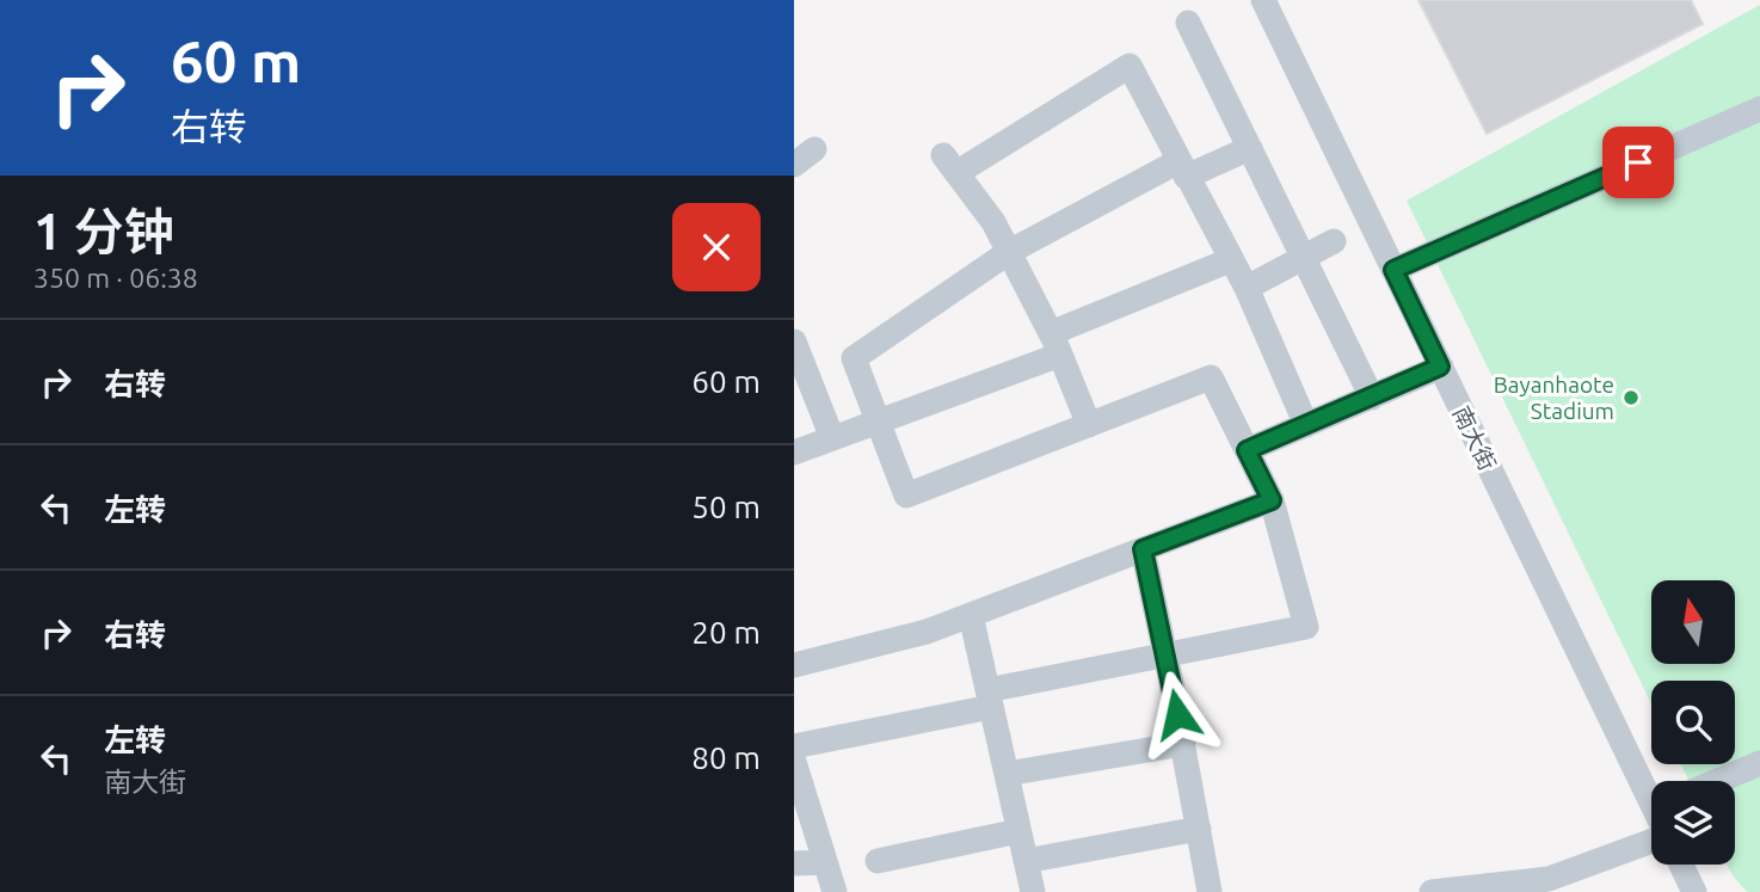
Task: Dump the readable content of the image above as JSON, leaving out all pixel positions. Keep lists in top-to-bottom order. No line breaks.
{"streets":{"street":["南大街"]},"places":["Bayanhaote Stadium"],"north":"top","page":{"turn":["60 m","右转"],"heading":["1 分钟","350 m · 06:38"],"list":[{"name":"右转","value":"60 m"},{"name":"左转","value":"50 m"},{"name":"右转","value":"20 m"},{"name":"左转","note":"南大街","value":"80 m"}]}}
